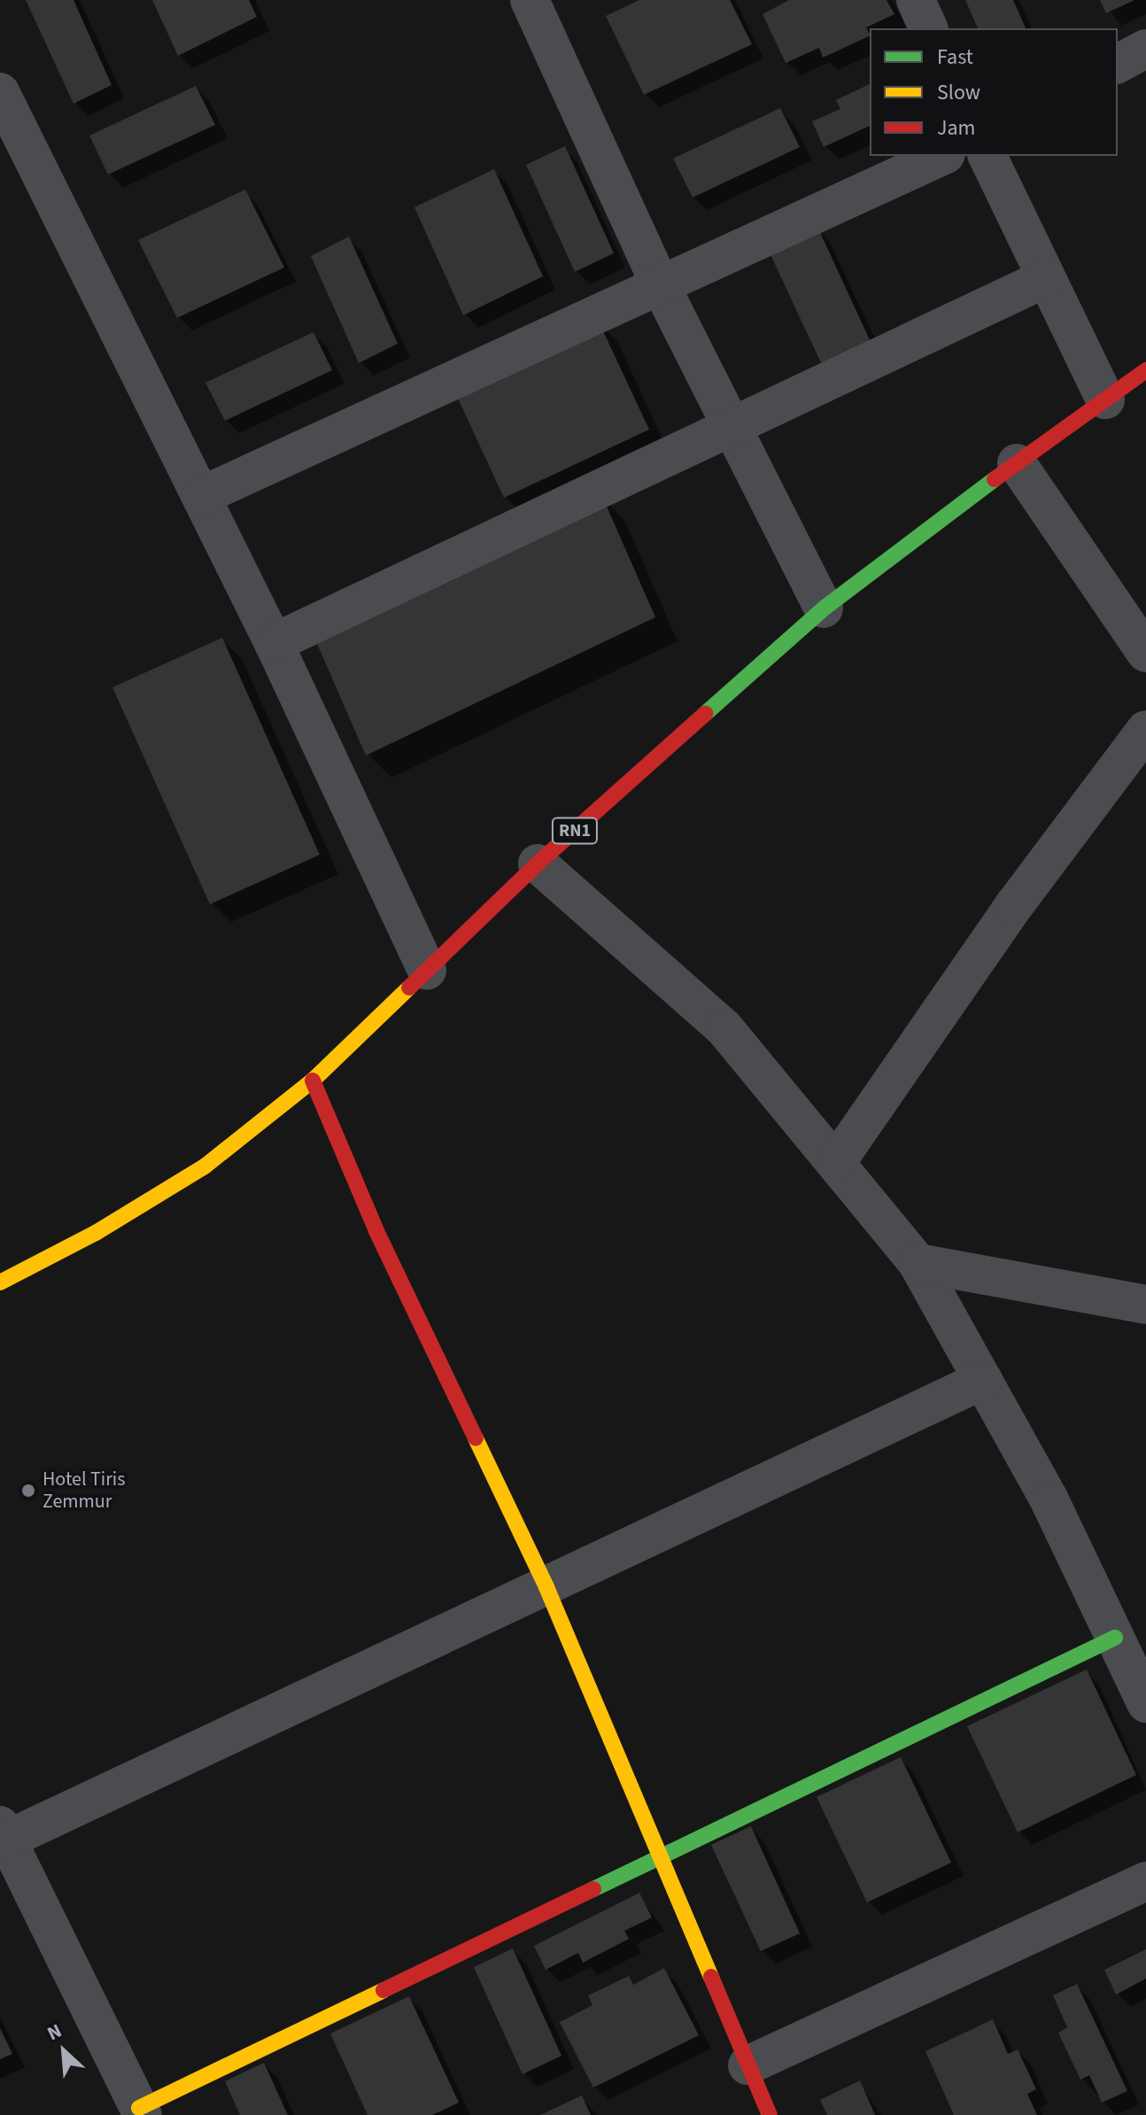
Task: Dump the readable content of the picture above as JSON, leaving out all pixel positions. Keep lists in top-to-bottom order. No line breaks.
{"streets":{"main road":["RN1"]},"places":["Hotel Tiris Zemmur"],"legend":["Fast","Slow","Jam"],"north":"top left"}
